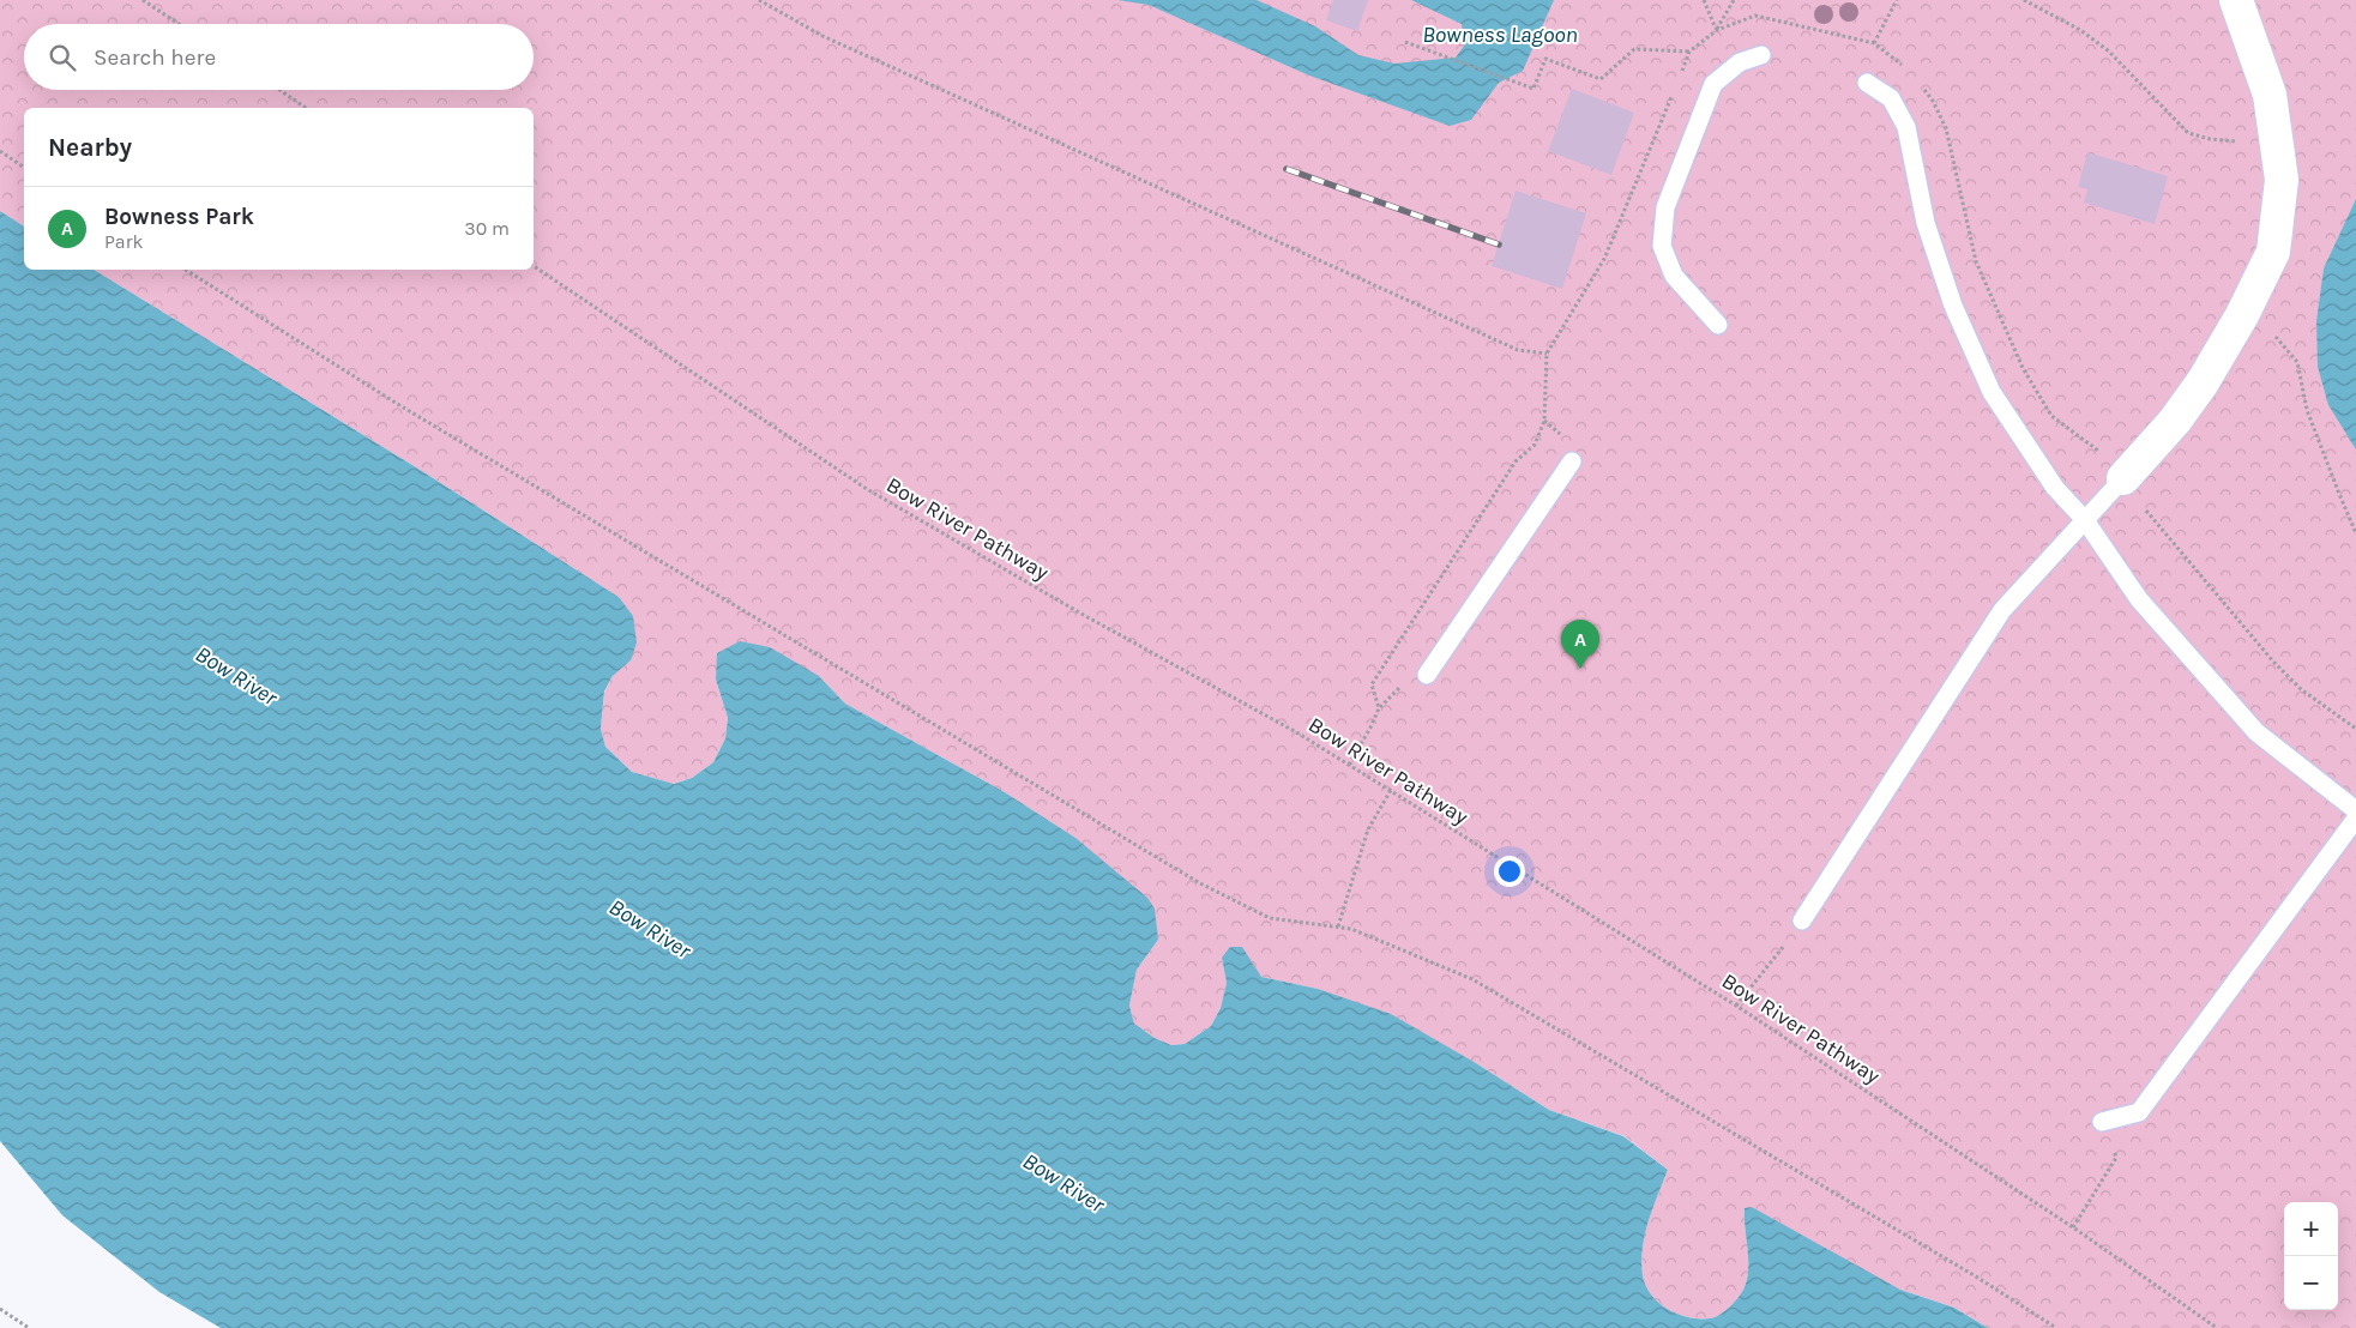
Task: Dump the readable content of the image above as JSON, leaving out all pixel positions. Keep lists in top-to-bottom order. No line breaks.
{"streets":{"path":["Bow River Pathway"]},"water":["Bowness Lagoon","Bow River"],"page":{"search":"Search here","heading":"Nearby","list":[{"mark":"A","name":"Bowness Park","note":"Park","value":"30 m"}],"pins":"A","map_buttons":["+","−"]}}
